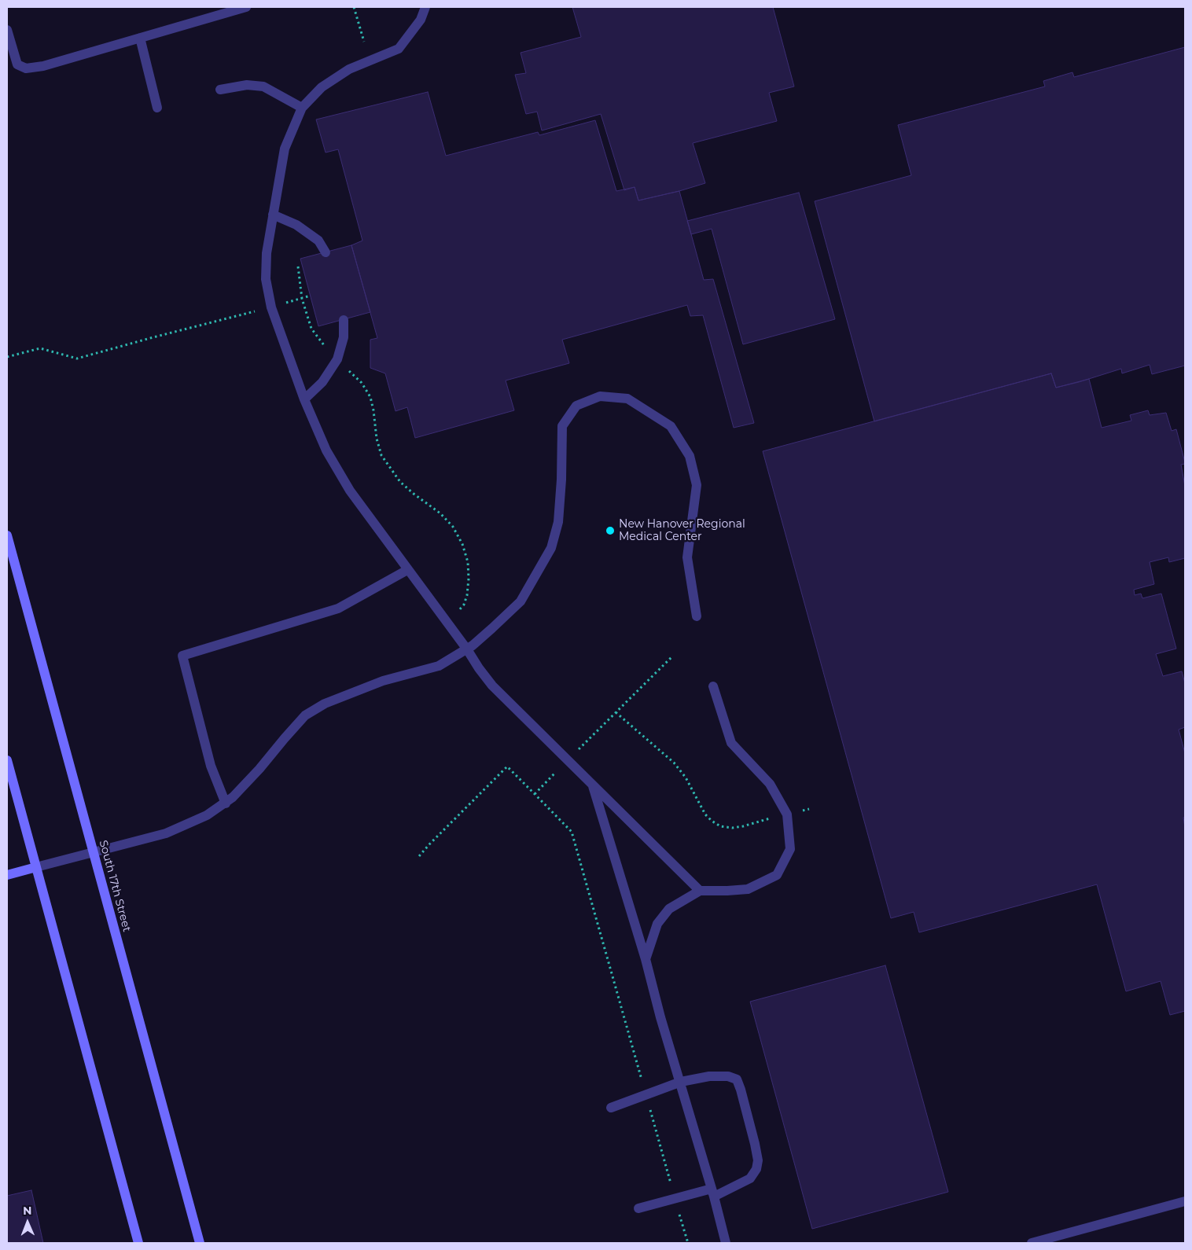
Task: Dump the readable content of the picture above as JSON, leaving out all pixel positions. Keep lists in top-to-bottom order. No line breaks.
{"streets":{"main road":["South 17th Street"]},"places":["New Hanover Regional Medical Center"],"north":"top"}
